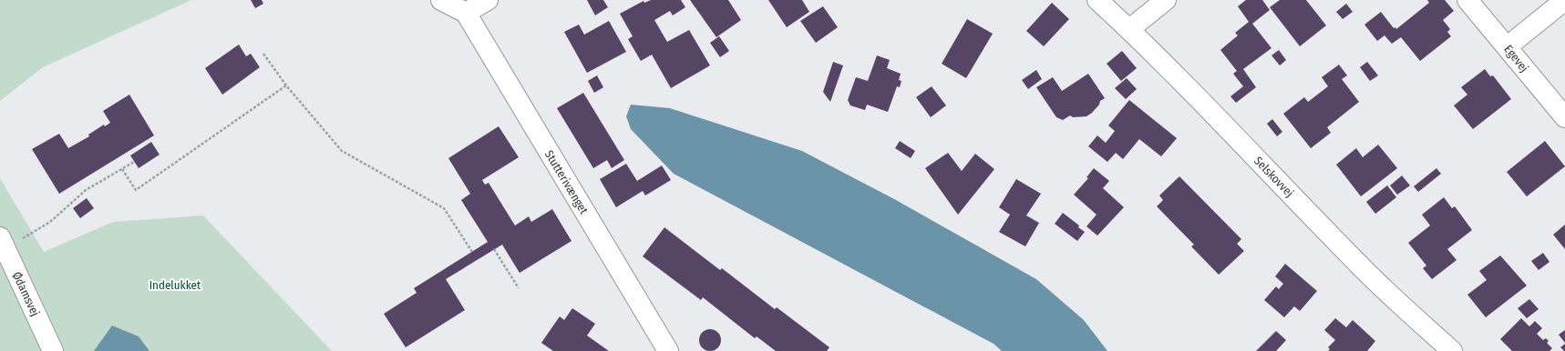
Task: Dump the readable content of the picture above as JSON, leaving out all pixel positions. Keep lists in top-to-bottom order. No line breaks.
{"streets":{"street":["Egevej","Selskovvej","Stutterivænget","Ødamsvej"]},"parks":["Indelukket"]}
